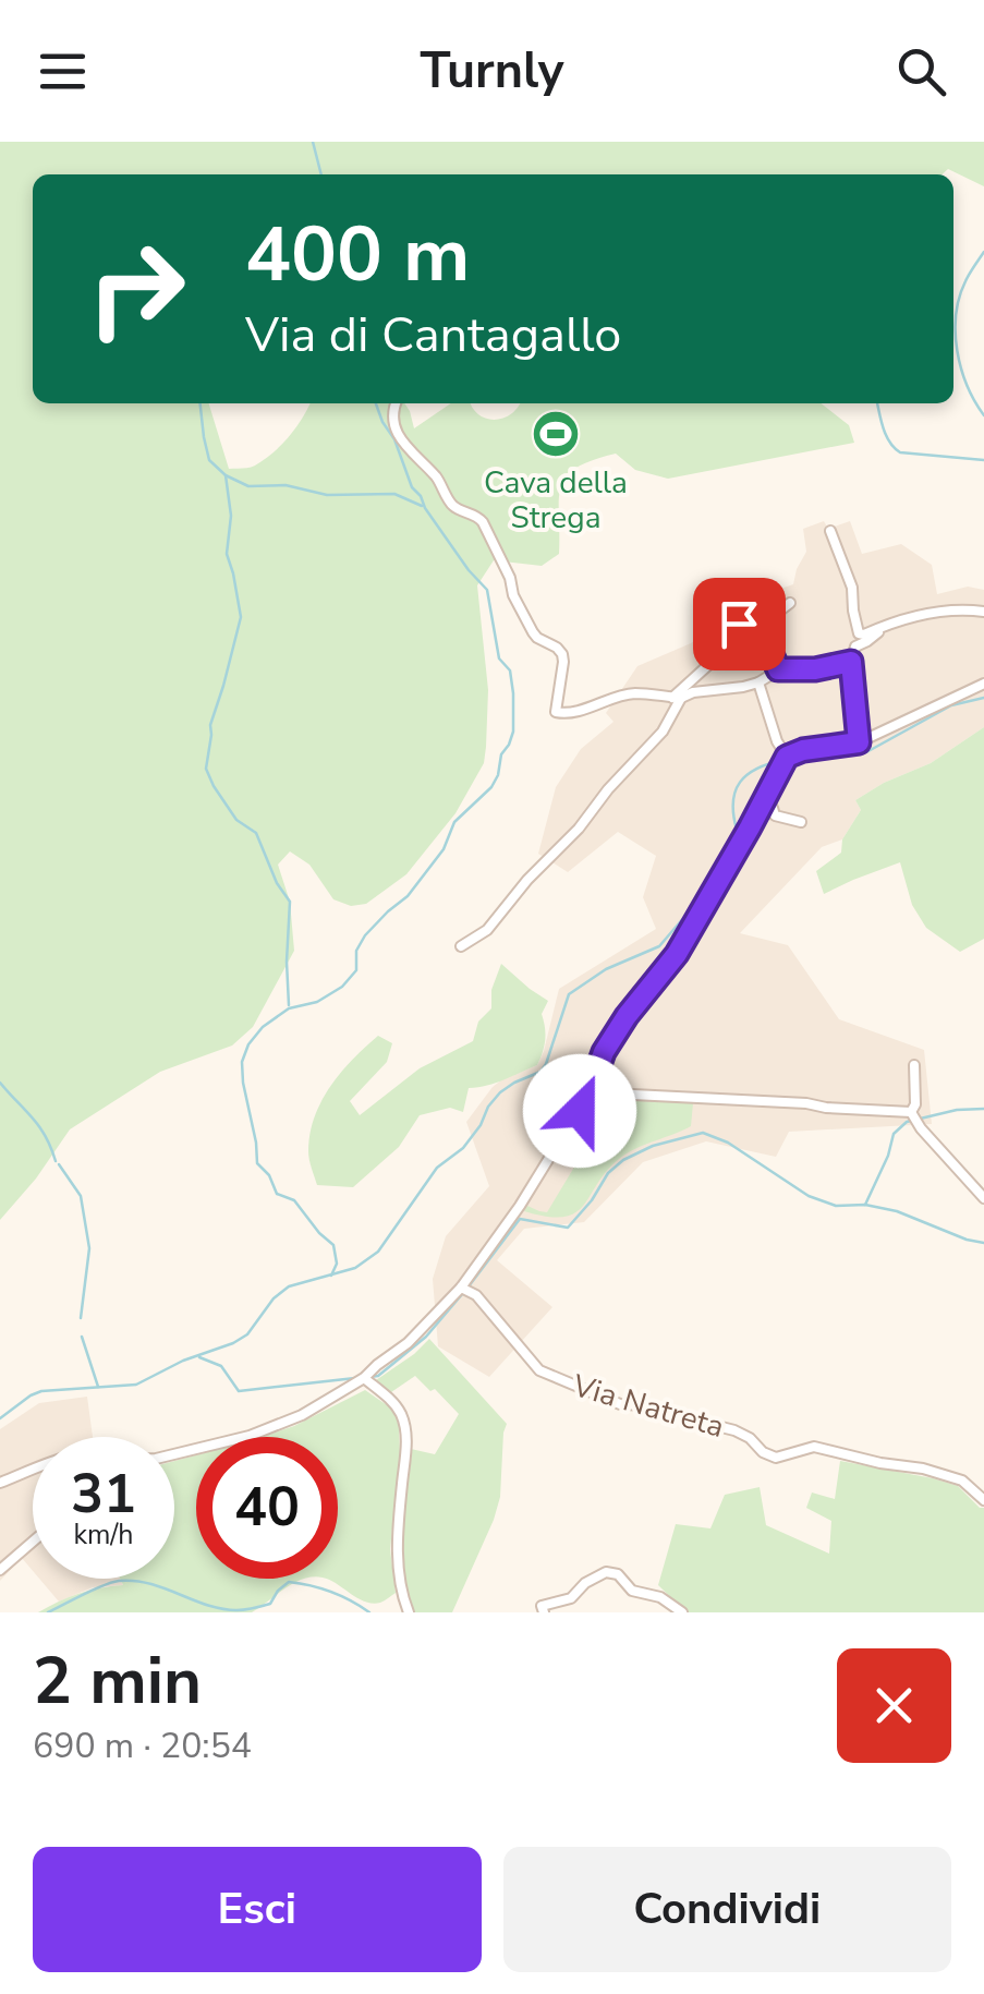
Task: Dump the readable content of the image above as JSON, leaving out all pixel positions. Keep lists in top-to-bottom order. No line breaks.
{"streets":{"street":["Via Natreta"]},"places":{"sports":["Cava della Strega"]},"page":{"header":"Turnly","turn":["400 m","Via di Cantagallo"],"speed":"31 km/h","limit":"40","heading":["2 min","690 m · 20:54"],"buttons":["Esci","Condividi"]}}
